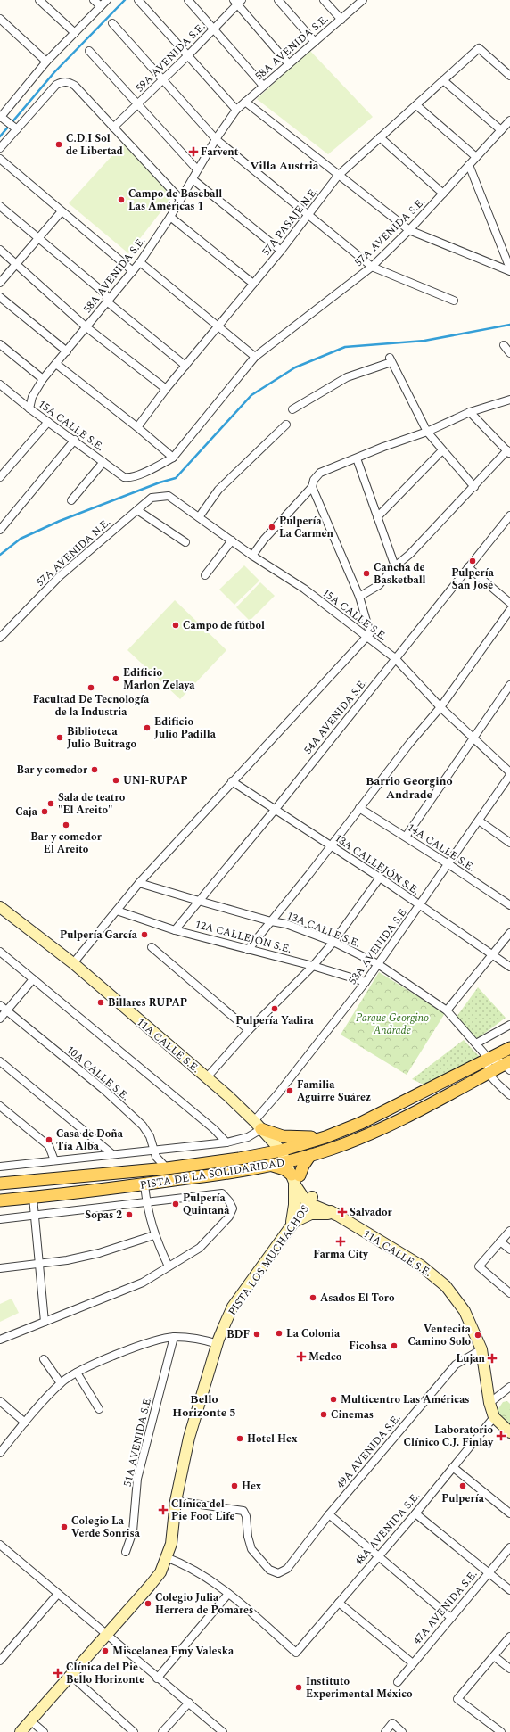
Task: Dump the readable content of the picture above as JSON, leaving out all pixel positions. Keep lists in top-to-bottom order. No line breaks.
{"streets":{"main road":["PISTA DE LA SOLIDARIDAD"],"street":["58A AVENIDA S.E.","59A AVENIDA S.E.","57A PASAJE N.E.","57A AVENIDA S.E.","15A CALLE S.E.","57A AVENIDA N.E.","54A AVENIDA S.E.","14A CALLE S.E.","13A CALLEJÓN S.E.","13A CALLE S.E.","12A CALLEJÓN S.E.","53A AVENIDA S.E.","11A CALLE S.E.","10A CALLE S.E.","PISTA LOS MUCHACHOS","51A AVENIDA S.E.","49A AVENIDA S.E.","48A AVENIDA S.E.","47A AVENIDA S.E."]},"crossings":[["58A AVENIDA S.E.","15A CALLE S.E."],["15A CALLE S.E.","57A AVENIDA N.E."],["15A CALLE S.E.","54A AVENIDA S.E."],["54A AVENIDA S.E.","13A CALLEJÓN S.E."],["54A AVENIDA S.E.","13A CALLE S.E."],["54A AVENIDA S.E.","12A CALLEJÓN S.E."],["14A CALLE S.E.","53A AVENIDA S.E."],["13A CALLEJÓN S.E.","53A AVENIDA S.E."],["13A CALLE S.E.","53A AVENIDA S.E."],["13A CALLE S.E.","PISTA DE LA SOLIDARIDAD"],["12A CALLEJÓN S.E.","53A AVENIDA S.E."],["53A AVENIDA S.E.","11A CALLE S.E."],["11A CALLE S.E.","PISTA DE LA SOLIDARIDAD"],["11A CALLE S.E.","PISTA LOS MUCHACHOS"],["11A CALLE S.E.","49A AVENIDA S.E."],["11A CALLE S.E.","48A AVENIDA S.E."],["10A CALLE S.E.","PISTA DE LA SOLIDARIDAD"],["PISTA LOS MUCHACHOS","49A AVENIDA S.E."]],"districts":["Villa Austria","Barrio Georgino Andrade","Bello Horizonte 5"],"parks":["Parque Georgino Andrade"],"places":{"other":["C.D.I Sol de Libertad","Campo de Baseball Las Américas 1","Pulpería La Carmen","Pulpería San José","Cancha de Basketball","Campo de fútbol","Edificio Marlon Zelaya","Facultad De Tecnología de la Industria","Edificio Julio Padilla","Biblioteca Julio Buitrago","Bar y comedor","UNI-RUPAP","Sala de teatro \"El Areito\"","Caja","Bar y comedor El Areito","Pulpería García","Billares RUPAP","Pulpería Yadira","Familia Aguirre Suárez","Casa de Doña Tía Alba","Pulpería Quintana","Sopas 2","Asados El Toro","La Colonia","BDF","Ventecita Camino Solo","Ficohsa","Multicentro Las Américas","Cinemas","Hotel Hex","Hex","Pulpería","Colegio La Verde Sonrisa","Colegio Julia Herrera de Pomares","Miscelanea Emy Valeska","Instituto Experimental México"],"health":["Farvent","Salvador","Farma City","Medco","Lujan","Laboratorio Clínico C.J. Finlay","Clínica del Pie Foot Life","Clínica del Pie Bello Horizonte"]}}
